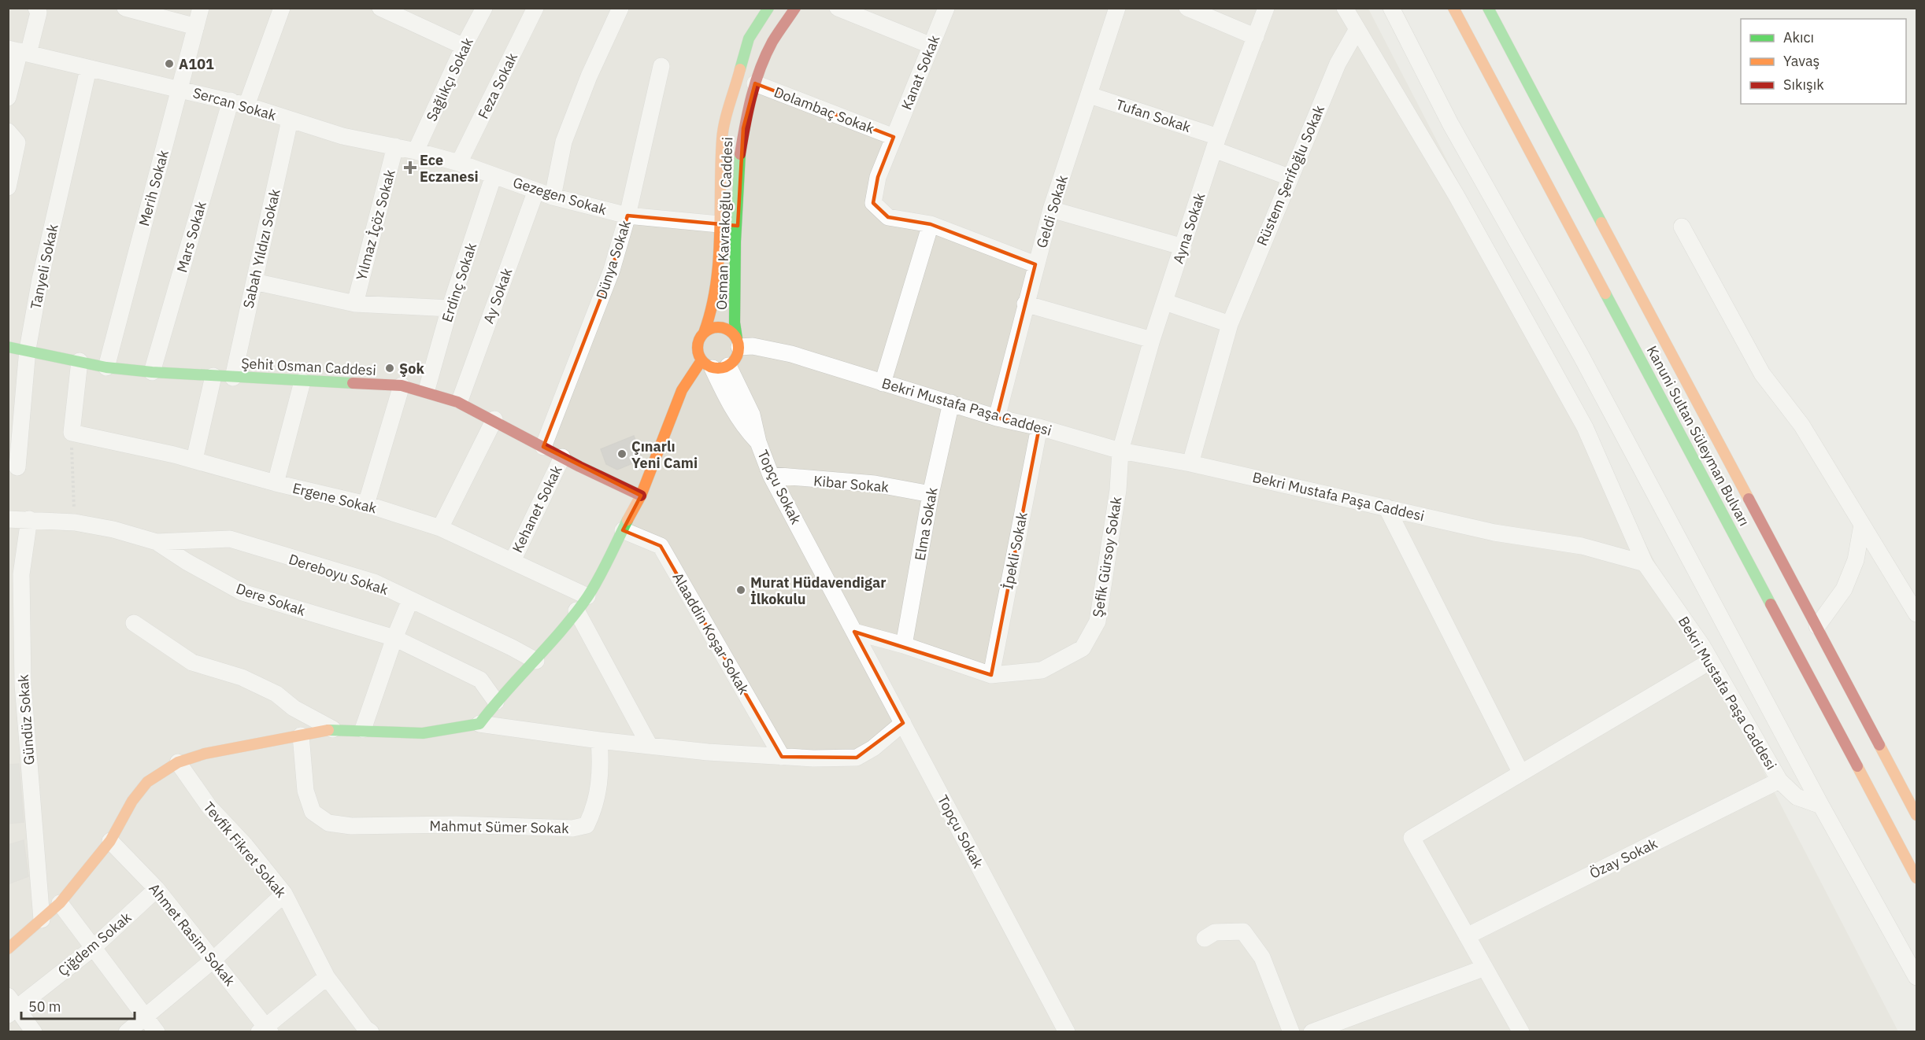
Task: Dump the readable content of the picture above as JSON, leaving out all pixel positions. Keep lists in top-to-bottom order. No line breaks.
{"streets":{"main road":["Osman Kavrakoğlu Caddesi","Şehit Osman Caddesi","Kanuni Sultan Süleyman Bulvarı"],"street":["Kanat Sokak","Sağlıkçı Sokak","Feza Sokak","Sercan Sokak","Dolambaç Sokak","Tufan Sokak","Rüstem Şerifoğlu Sokak","Merih Sokak","Gezegen Sokak","Geldi Sokak","Yılmaz İçöz Sokak","Ayna Sokak","Mars Sokak","Sabah Yıldızı Sokak","Dünya Sokak","Tanyeli Sokak","Erdinç Sokak","Ay Sokak","Bekri Mustafa Paşa Caddesi","Kibar Sokak","Topçu Sokak","Ergene Sokak","Kehanet Sokak","Elma Sokak","İpekli Sokak","Şefik Gürsoy Sokak","Dereboyu Sokak","Dere Sokak","Alaaddin Koşar Sokak","Gündüz Sokak","Mahmut Sümer Sokak","Tevfik Fikret Sokak","Özay Sokak","Ahmet Rasim Sokak","Çiğdem Sokak"]},"crossings":[["Kanat Sokak","Dolambaç Sokak"],["Sağlıkçı Sokak","Sercan Sokak"],["Feza Sokak","Sercan Sokak"],["Feza Sokak","Gezegen Sokak"],["Sercan Sokak","Merih Sokak"],["Sercan Sokak","Gezegen Sokak"],["Sercan Sokak","Yılmaz İçöz Sokak"],["Sercan Sokak","Mars Sokak"],["Sercan Sokak","Sabah Yıldızı Sokak"],["Sercan Sokak","Tanyeli Sokak"],["Dolambaç Sokak","Osman Kavrakoğlu Caddesi"],["Tufan Sokak","Rüstem Şerifoğlu Sokak"],["Tufan Sokak","Geldi Sokak"],["Tufan Sokak","Ayna Sokak"],["Rüstem Şerifoğlu Sokak","Bekri Mustafa Paşa Caddesi"],["Merih Sokak","Şehit Osman Caddesi"],["Gezegen Sokak","Osman Kavrakoğlu Caddesi"],["Gezegen Sokak","Dünya Sokak"],["Gezegen Sokak","Erdinç Sokak"],["Gezegen Sokak","Ay Sokak"],["Geldi Sokak","Bekri Mustafa Paşa Caddesi"],["Osman Kavrakoğlu Caddesi","Bekri Mustafa Paşa Caddesi"],["Osman Kavrakoğlu Caddesi","Topçu Sokak"],["Ayna Sokak","Bekri Mustafa Paşa Caddesi"],["Ayna Sokak","Şefik Gürsoy Sokak"],["Mars Sokak","Şehit Osman Caddesi"],["Sabah Yıldızı Sokak","Şehit Osman Caddesi"],["Dünya Sokak","Şehit Osman Caddesi"],["Tanyeli Sokak","Şehit Osman Caddesi"],["Erdinç Sokak","Şehit Osman Caddesi"],["Ay Sokak","Şehit Osman Caddesi"],["Şehit Osman Caddesi","Kehanet Sokak"],["Bekri Mustafa Paşa Caddesi","Topçu Sokak"],["Bekri Mustafa Paşa Caddesi","Elma Sokak"],["Bekri Mustafa Paşa Caddesi","İpekli Sokak"],["Bekri Mustafa Paşa Caddesi","Şefik Gürsoy Sokak"],["Bekri Mustafa Paşa Caddesi","Özay Sokak"],["Kibar Sokak","Topçu Sokak"],["Kibar Sokak","Elma Sokak"],["Ergene Sokak","Kehanet Sokak"],["İpekli Sokak","Şefik Gürsoy Sokak"],["Dereboyu Sokak","Dere Sokak"],["Dere Sokak","Gündüz Sokak"],["Ahmet Rasim Sokak","Çiğdem Sokak"]],"places":{"other":["A101","Şok","Çınarlı Yeni Cami","Murat Hüdavendigar İlkokulu"],"health":["Ece Eczanesi"]},"legend":["Akıcı","Yavaş","Sıkışık"],"scale_bar":"50 m"}
